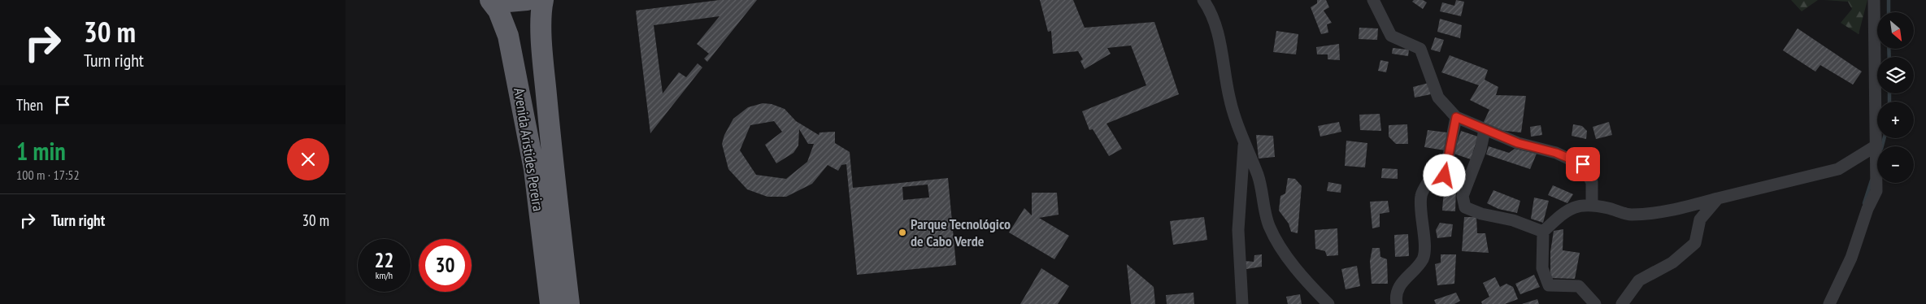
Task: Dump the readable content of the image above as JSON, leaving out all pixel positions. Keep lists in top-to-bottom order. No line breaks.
{"streets":{"highway":["Avenida Aristides Pereira"]},"places":["Parque Tecnológico de Cabo Verde"],"north":"bottom right","page":{"turn":["30 m","Turn right"],"map_buttons":["+","−"],"then":"Then","heading":["1 min","100 m · 17:52"],"list":[{"name":"Turn right","value":"30 m"}],"speed":"22 km/h","limit":"30"}}
